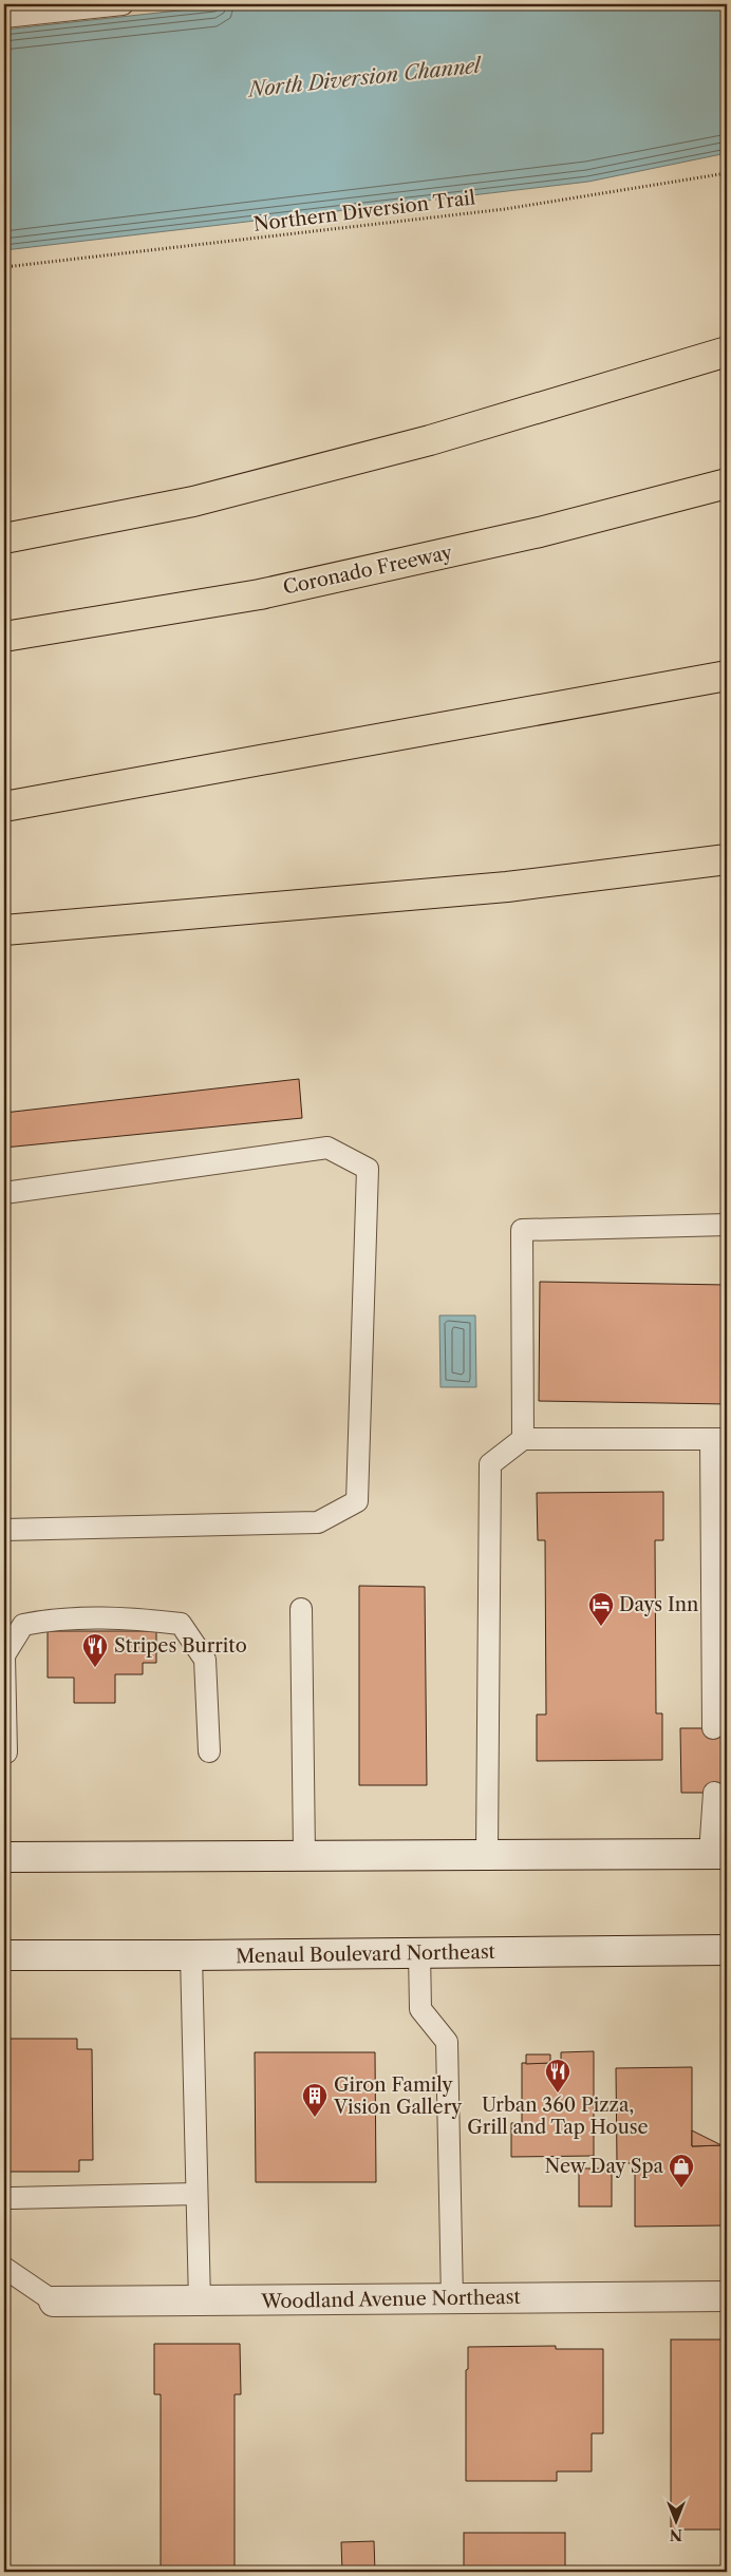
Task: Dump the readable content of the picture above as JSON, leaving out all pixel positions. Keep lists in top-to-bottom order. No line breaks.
{"streets":{"highway":["Coronado Freeway"],"main road":["Menaul Boulevard Northeast","Woodland Avenue Northeast"],"path":["Northern Diversion Trail"]},"water":["North Diversion Channel"],"places":{"hotel":["Days Inn"],"restaurant":["Stripes Burrito","Urban 360 Pizza, Grill and Tap House"],"building":["Giron Family Vision Gallery"],"shop":["New Day Spa"]},"north":"bottom"}
